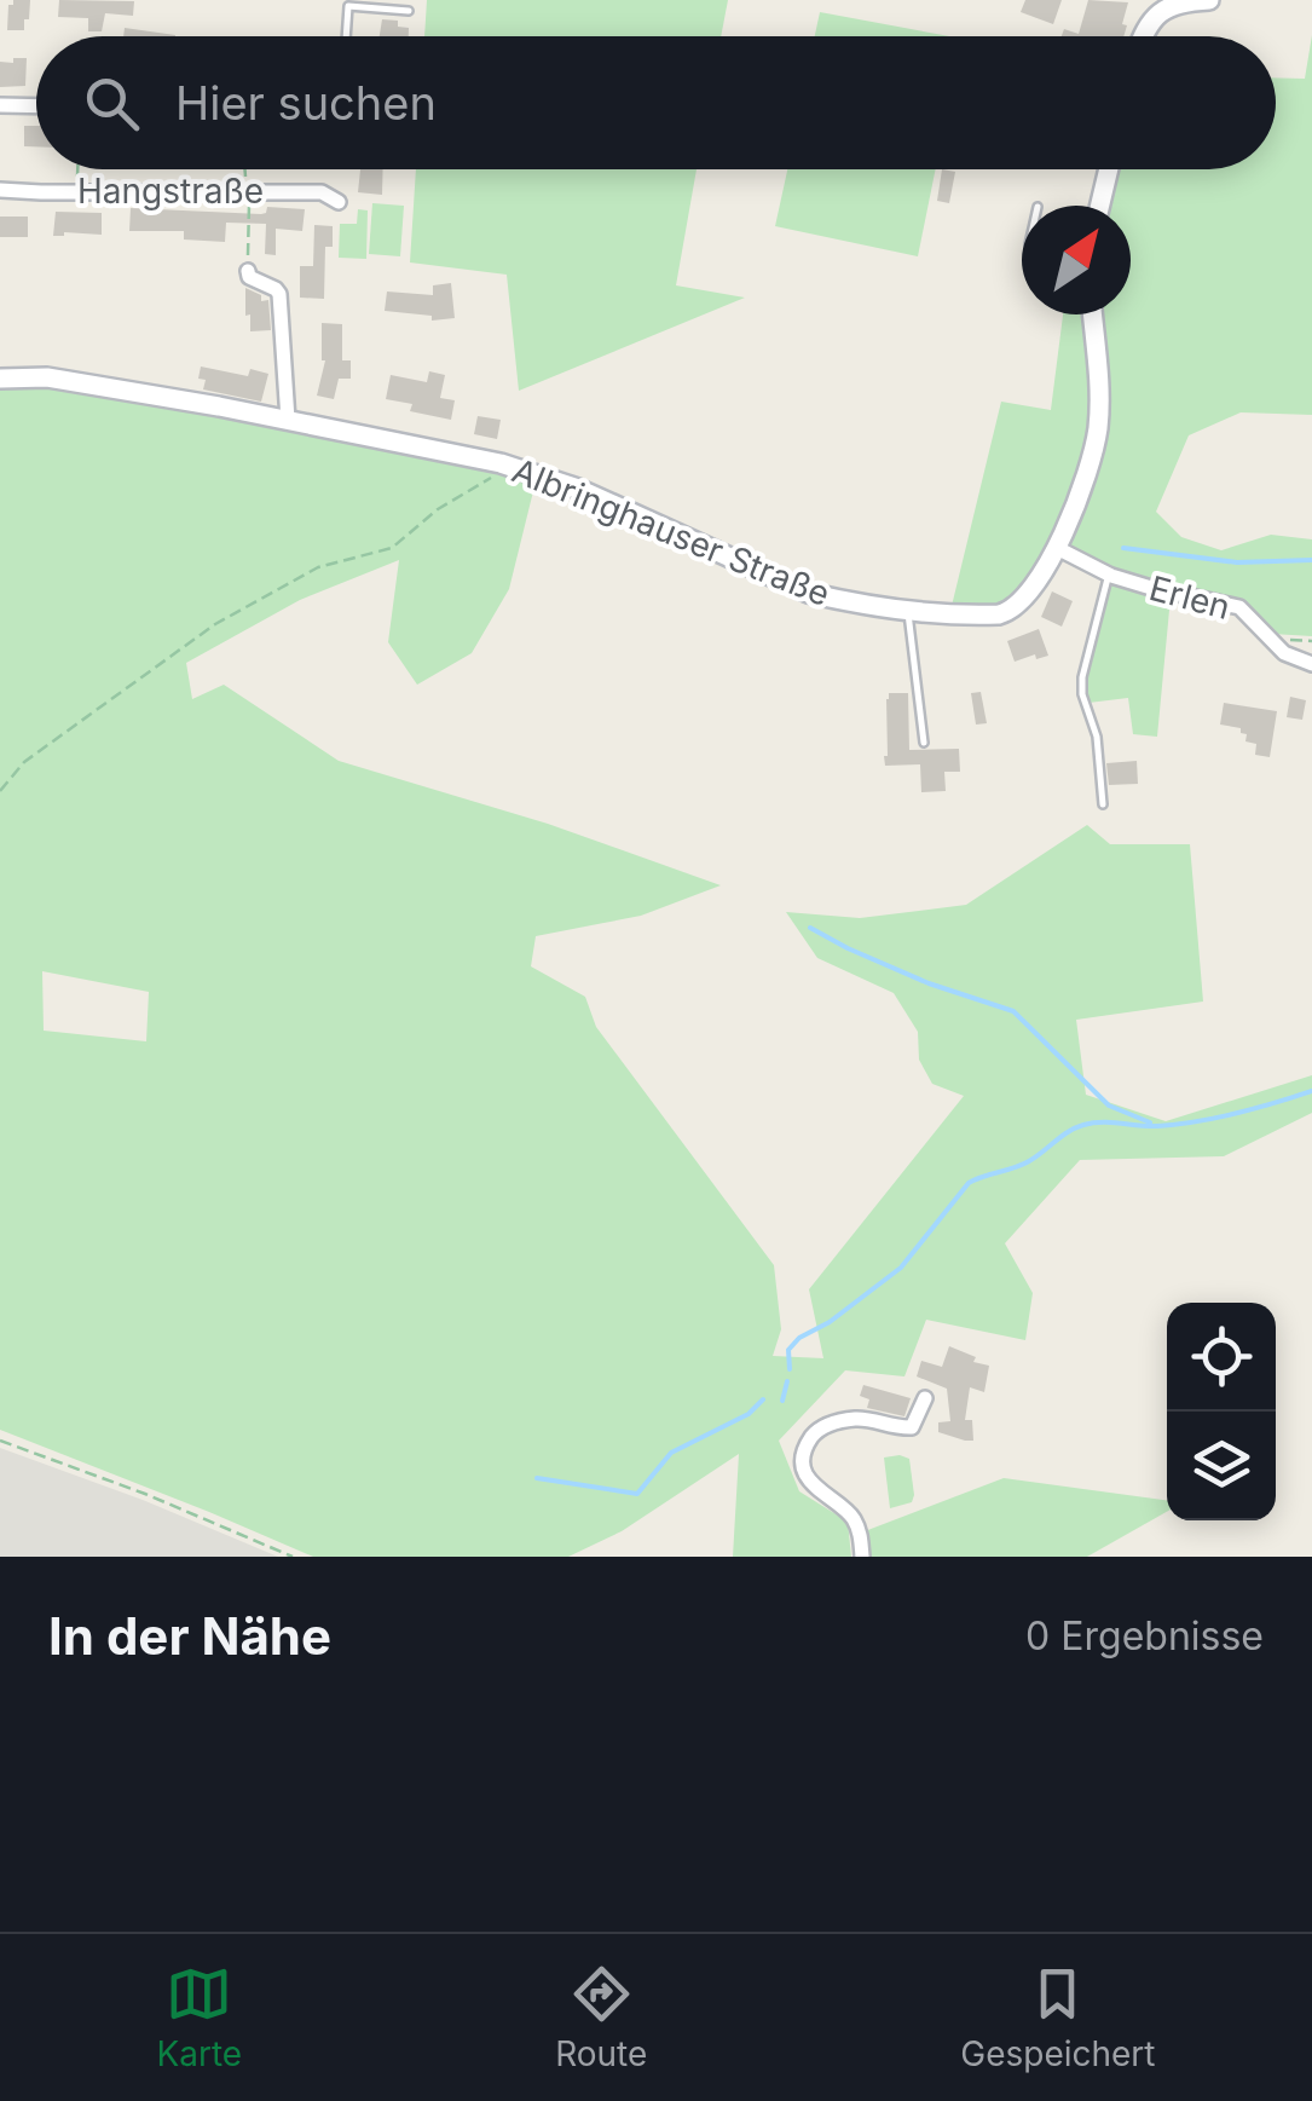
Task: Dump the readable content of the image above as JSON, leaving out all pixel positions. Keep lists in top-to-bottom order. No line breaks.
{"streets":{"street":["Hangstraße","Albringhauser Straße","Erlen"]},"crossings":[["Albringhauser Straße","Erlen"]],"north":"top right","page":{"search":"Hier suchen","heading":["In der Nähe","0 Ergebnisse"],"nav":["Karte","Route","Gespeichert"]}}
